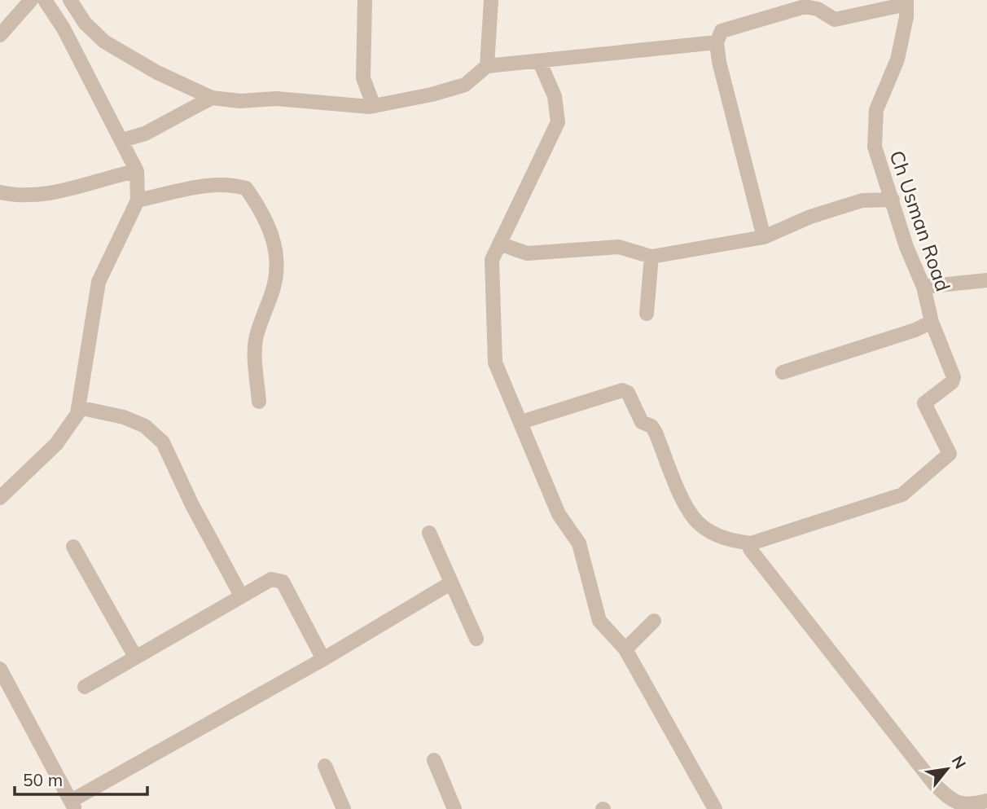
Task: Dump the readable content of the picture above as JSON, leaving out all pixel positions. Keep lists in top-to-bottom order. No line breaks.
{"streets":{"street":["Ch Usman Road"]},"scale_bar":"50 m","north":"top right"}
